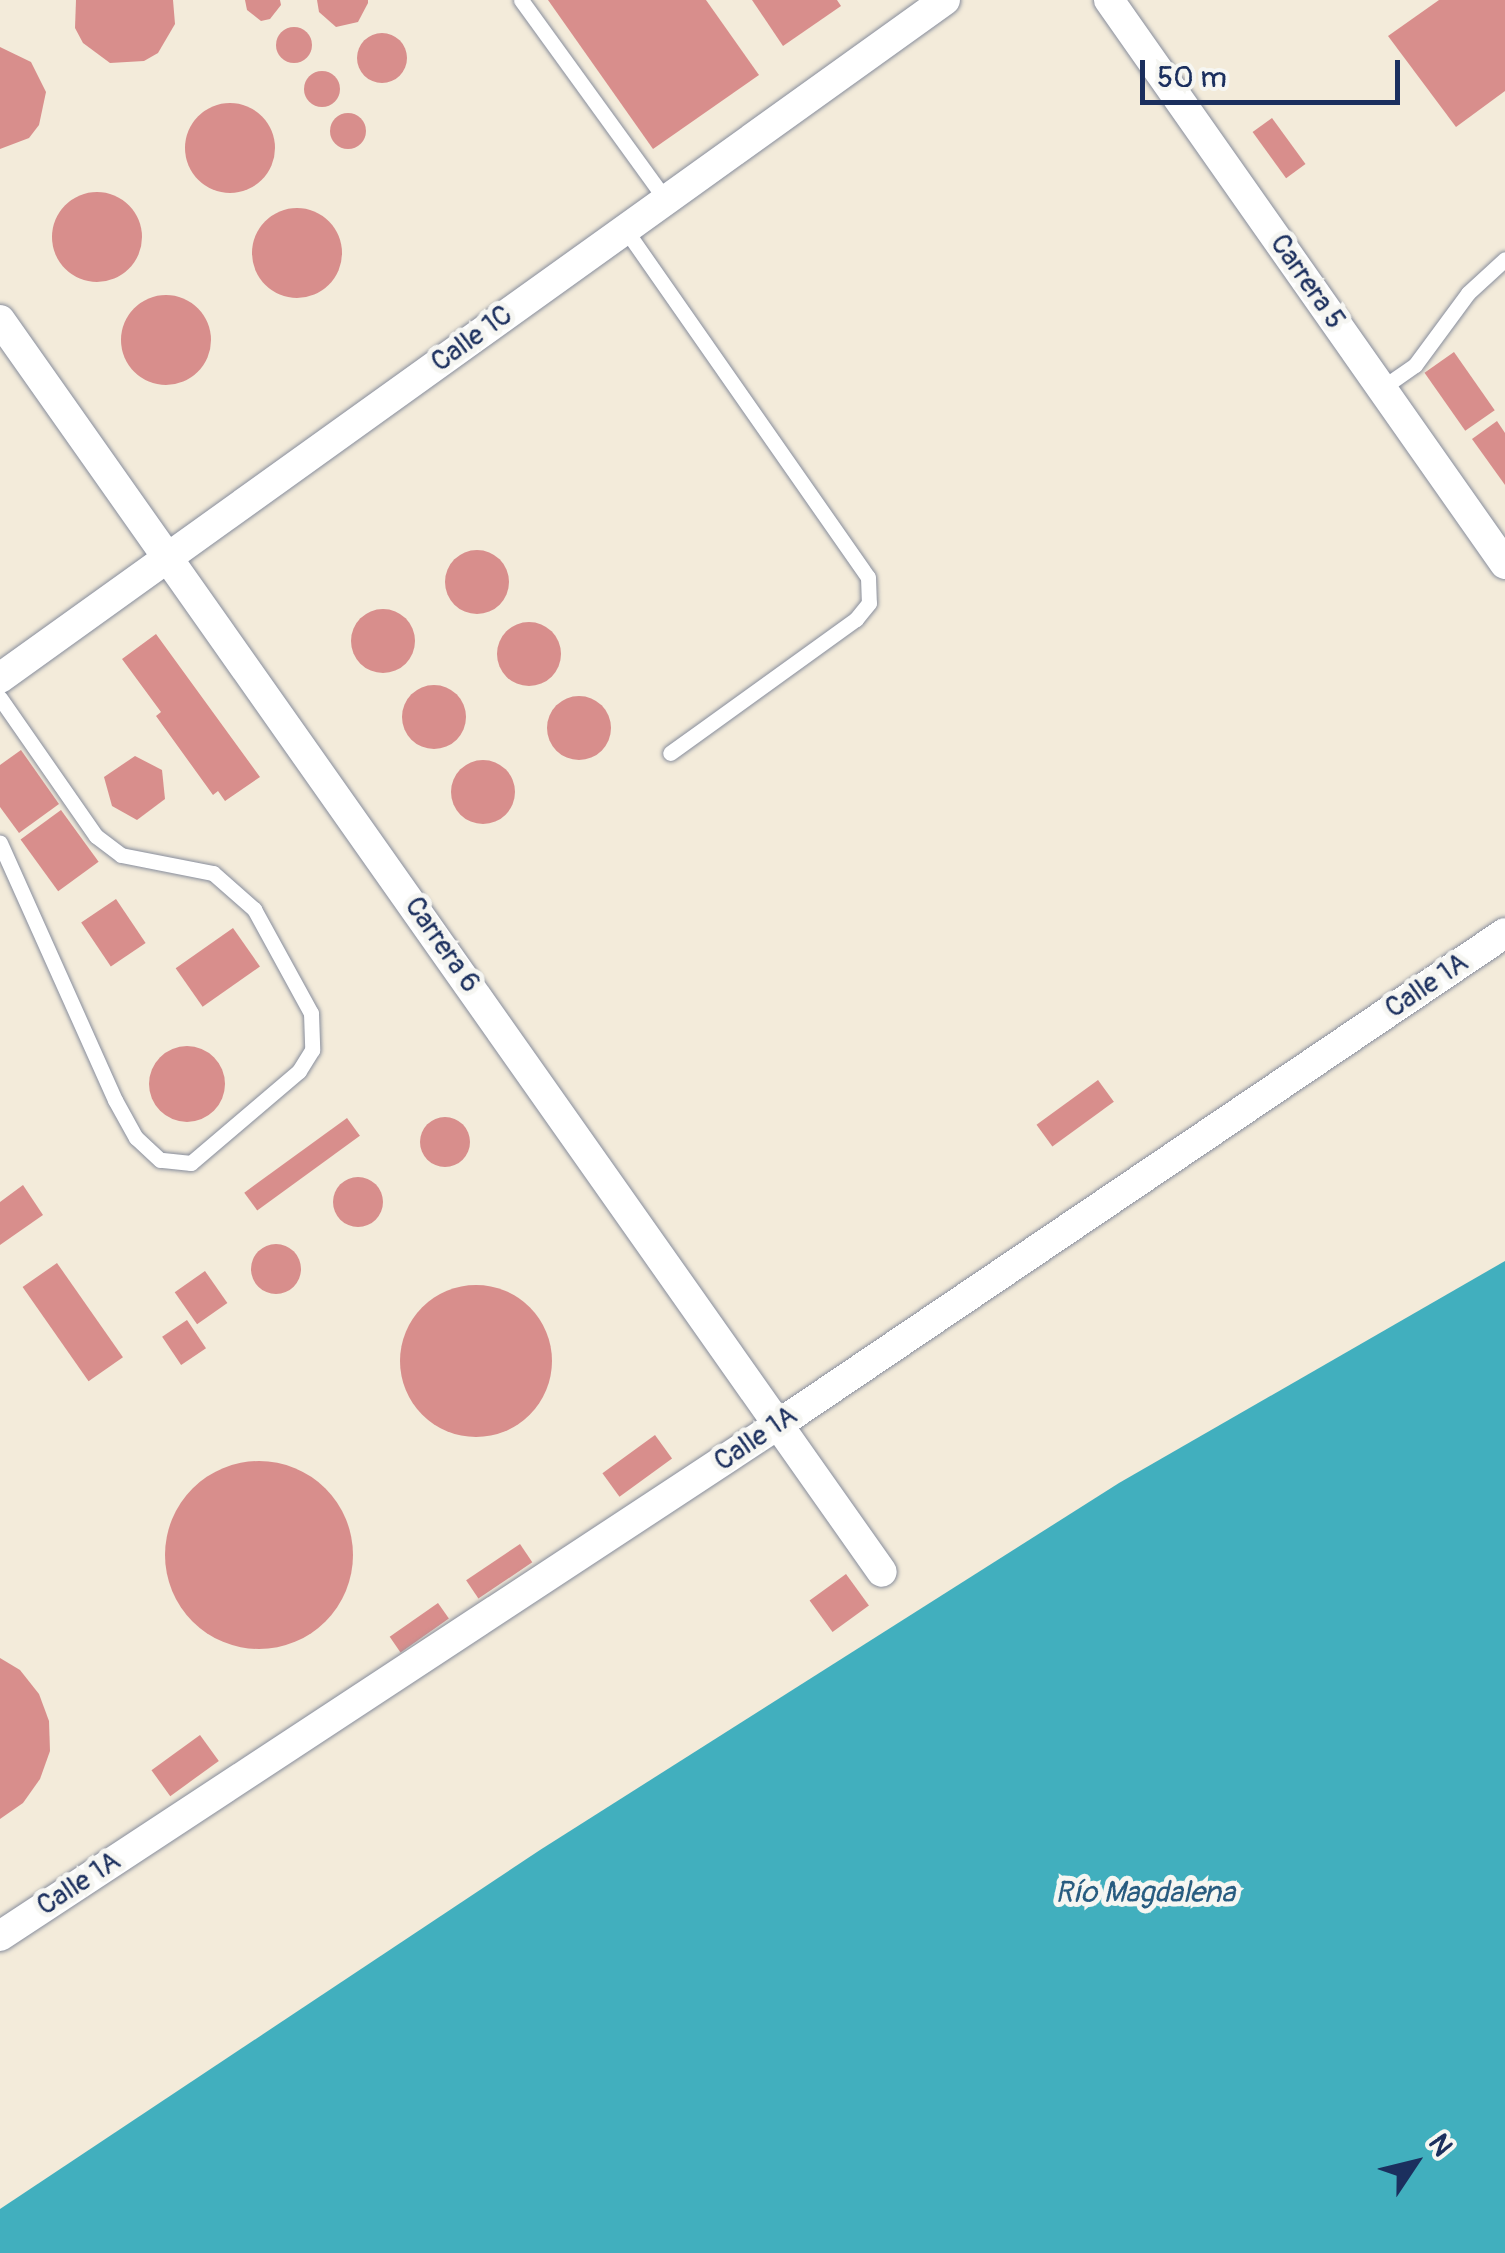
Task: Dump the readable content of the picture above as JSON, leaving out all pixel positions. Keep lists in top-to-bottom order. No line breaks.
{"streets":{"street":["Carrera 5","Calle 1C","Carrera 6","Calle 1A"]},"crossings":[["Calle 1C","Carrera 6"],["Carrera 6","Calle 1A"]],"water":["Río Magdalena"],"scale_bar":"50 m","north":"top right"}
